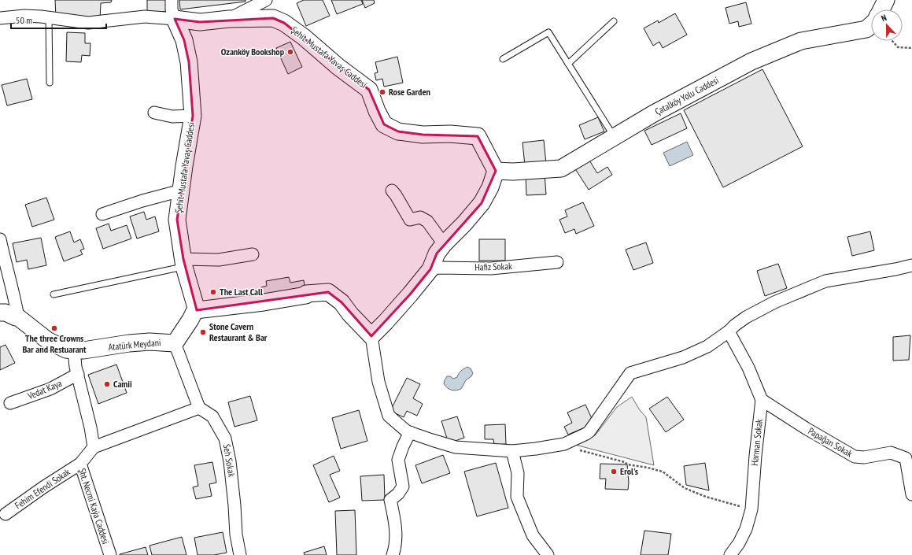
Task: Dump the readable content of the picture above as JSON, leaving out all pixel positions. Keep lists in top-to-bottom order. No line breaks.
{"streets":{"street":["Şehit. Mustafa Yavaş Caddesi","Çatalköy Yolu Caddesi","Şehit Mustafa Yavaş Caddesi","Hafiz Sokak","Atatürk Meydani","Vedat Kaya","Harman Sokak","Papağan Sokak","Seh Sokak","Fehim Efendi Sokak","Şht. Necmi Kaýa Caddesi"]},"crossings":[["Şehit. Mustafa Yavaş Caddesi","Çatalköy Yolu Caddesi"],["Şehit Mustafa Yavaş Caddesi","Atatürk Meydani"],["Harman Sokak","Papağan Sokak"],["Fehim Efendi Sokak","Şht. Necmi Kaýa Caddesi"]],"places":["Ozanköy Bookshop","Rose Garden","The Last Call","The three Crowns Bar and Restuarant","Stone Cavern Restaurant & Bar","Camii","Erol's"],"scale_bar":"50 m","north":"top"}
